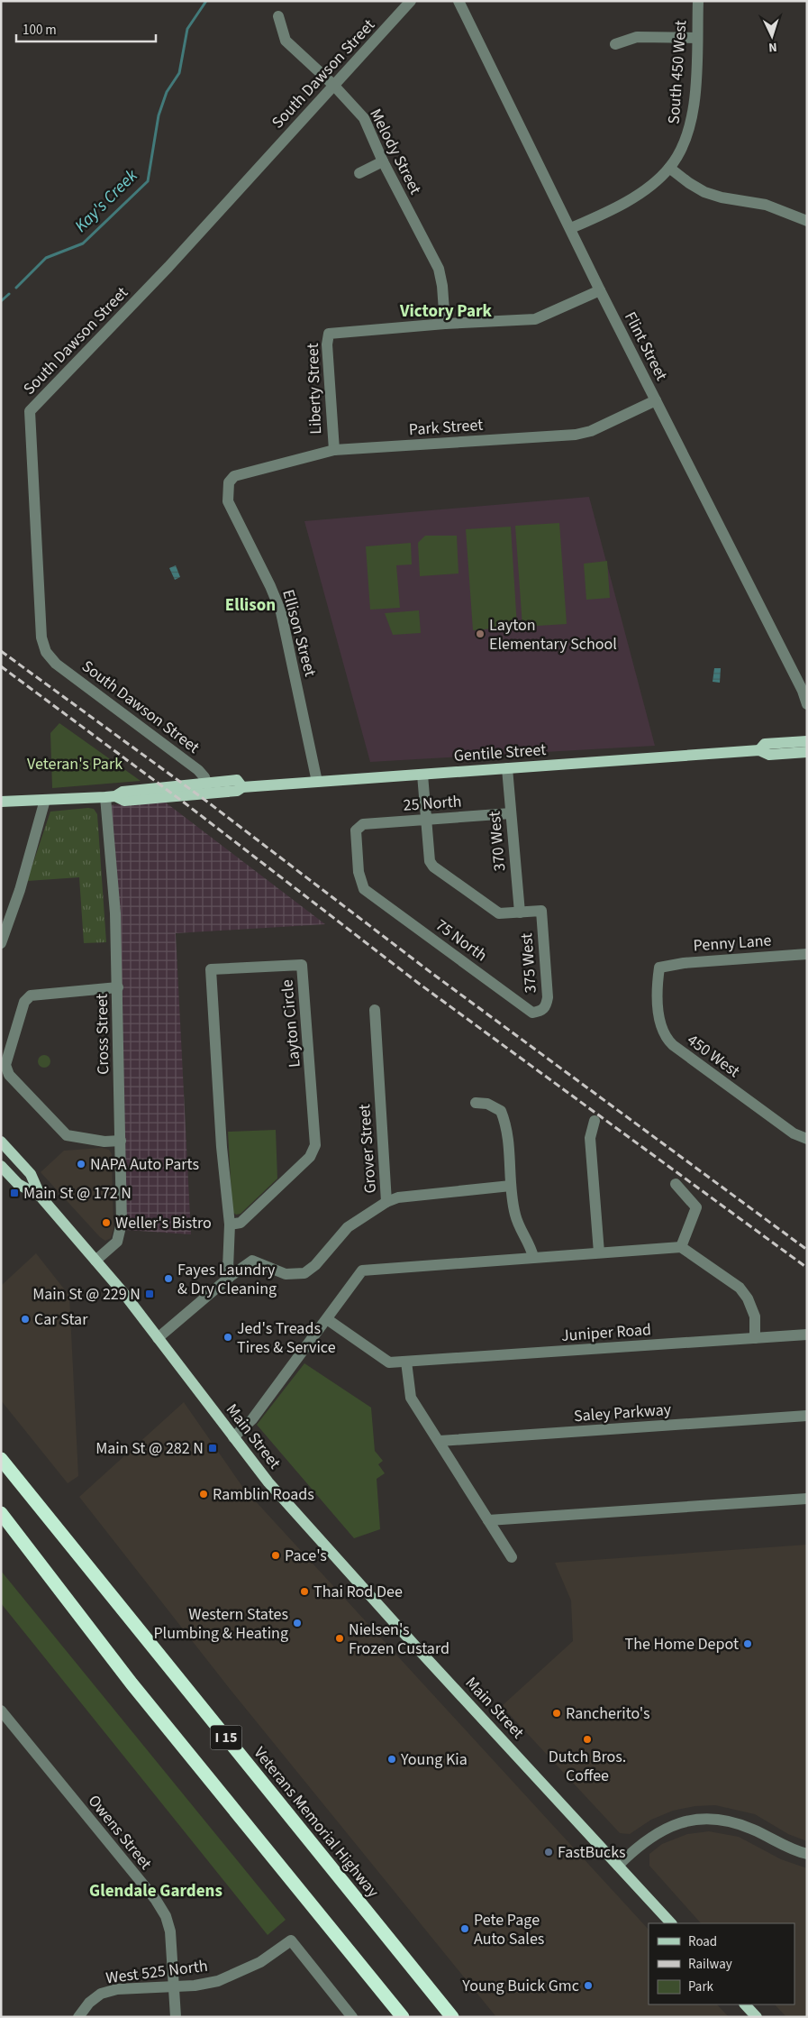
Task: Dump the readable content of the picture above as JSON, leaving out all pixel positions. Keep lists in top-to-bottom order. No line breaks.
{"streets":{"highway":["I 15","Veterans Memorial Highway"],"main road":["Gentile Street","Main Street"],"street":["South 450 West","South Dawson Street","Melody Street","Flint Street","Liberty Street","Park Street","Ellison Street","25 North","370 West","75 North","Penny Lane","375 West","Layton Circle","Cross Street","450 West","Grover Street","Juniper Road","Saley Parkway","Owens Street","West 525 North"]},"crossings":[["South Dawson Street","Melody Street"],["South Dawson Street","Gentile Street"],["Melody Street","Liberty Street"],["Flint Street","Liberty Street"],["Flint Street","Park Street"],["Liberty Street","Park Street"],["Park Street","Ellison Street"],["Ellison Street","Gentile Street"],["Gentile Street","370 West"],["Gentile Street","Cross Street"],["25 North","370 West"],["25 North","75 North"],["370 West","375 West"],["75 North","375 West"],["Penny Lane","450 West"],["Layton Circle","Grover Street"],["Cross Street","Main Street"],["Owens Street","West 525 North"]],"districts":["Victory Park","Ellison","Glendale Gardens"],"water":["Kay's Creek"],"parks":["Veteran's Park"],"places":{"other":["Layton Elementary School","NAPA Auto Parts","Weller's Bistro","Fayes Laundry & Dry Cleaning","Car Star","Jed's Treads Tires & Service","Ramblin Roads","Pace's","Thai Rod Dee","Western States Plumbing & Heating","Nielsen's Frozen Custard","The Home Depot","Rancherito's","Dutch Bros. Coffee","Young Kia","FastBucks","Pete Page Auto Sales","Young Buick Gmc"],"transit":["Main St @ 172 N","Main St @ 229 N","Main St @ 282 N"]},"legend":["Road","Railway","Park"],"scale_bar":"100 m","north":"bottom"}
